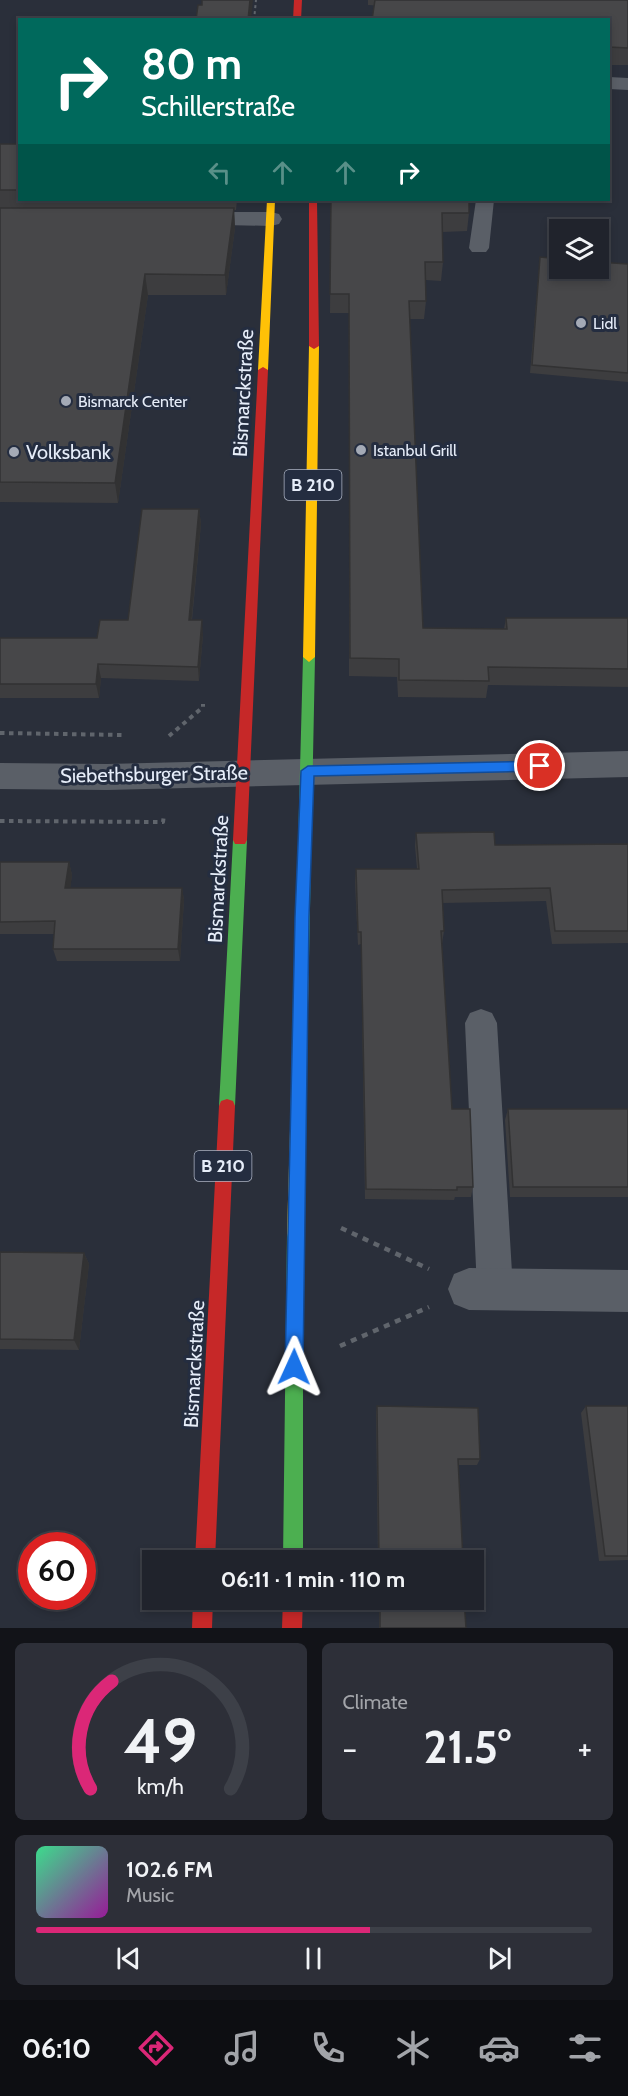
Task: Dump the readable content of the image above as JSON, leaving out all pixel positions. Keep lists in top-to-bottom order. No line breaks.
{"streets":{"main road":["Bismarckstraße","B 210"],"street":["Siebethsburger Straße"]},"crossings":[["Bismarckstraße","Siebethsburger Straße"],["B 210","Siebethsburger Straße"]],"places":["Lidl","Bismarck Center","Istanbul Grill","Volksbank"],"page":{"turn":["80 m","Schillerstraße"],"limit":"60","trip":"06:11 · 1 min · 110 m","tile":"Climate","heat":["−","21.5°","+"],"song":["102.6 FM","Music"],"tabs":"06:10","gauge":["49","km/h"]}}
